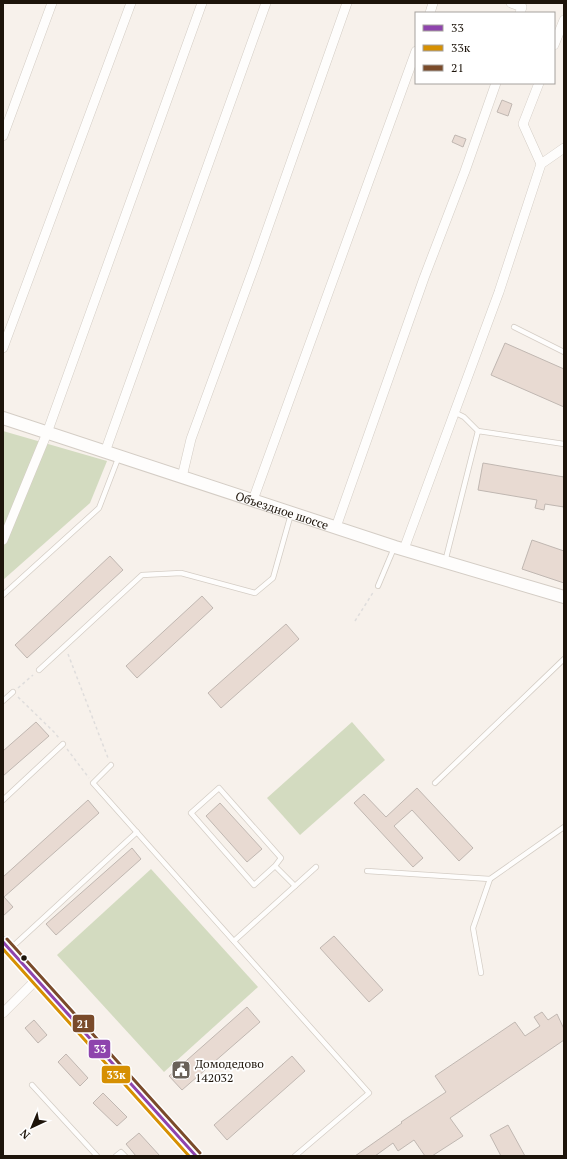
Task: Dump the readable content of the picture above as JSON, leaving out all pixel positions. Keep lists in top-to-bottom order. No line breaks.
{"streets":{"main road":["Объездное шоссе"]},"places":{"public building":["Домодедово 142032"]},"lines":["transit line 21","transit line 33","transit line 33к"],"legend":["33","33к","21"],"north":"bottom left"}
